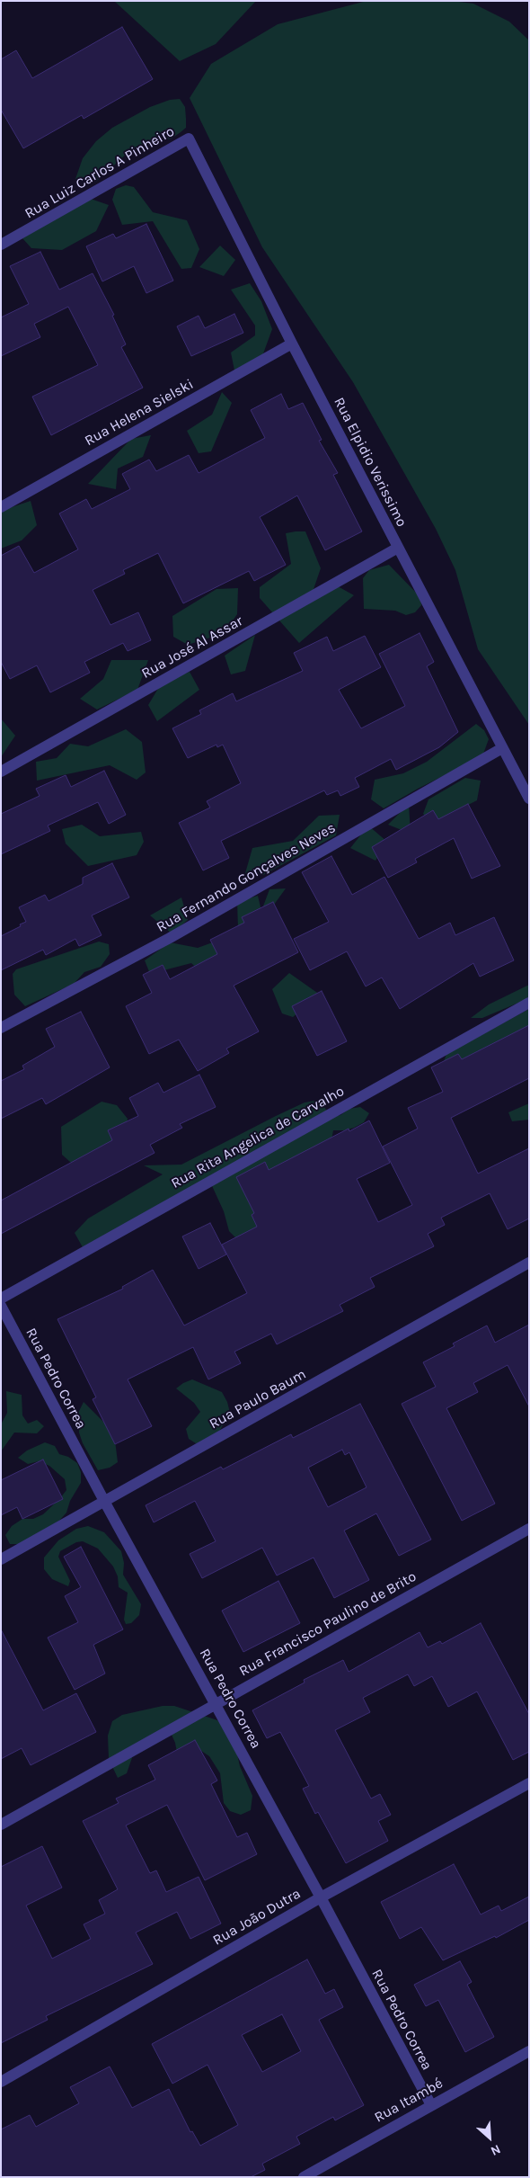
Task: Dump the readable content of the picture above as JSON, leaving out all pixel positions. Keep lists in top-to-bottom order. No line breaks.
{"streets":{"street":["Rua Luiz Carlos A Pinheiro","Rua Helena Sielski","Rua Elpidio Verissimo","Rua José Al Assar","Rua Fernando Gonçalves Neves","Rua Rita Angelica de Carvalho","Rua Pedro Correa","Rua Paulo Baum","Rua Francisco Paulino de Brito","Rua João Dutra","Rua Itambé"]},"crossings":[["Rua Luiz Carlos A Pinheiro","Rua Elpidio Verissimo"],["Rua Helena Sielski","Rua Elpidio Verissimo"],["Rua Elpidio Verissimo","Rua José Al Assar"],["Rua Elpidio Verissimo","Rua Fernando Gonçalves Neves"],["Rua Pedro Correa","Rua Paulo Baum"],["Rua Pedro Correa","Rua Francisco Paulino de Brito"],["Rua Pedro Correa","Rua João Dutra"],["Rua Pedro Correa","Rua Itambé"]],"north":"bottom right"}
